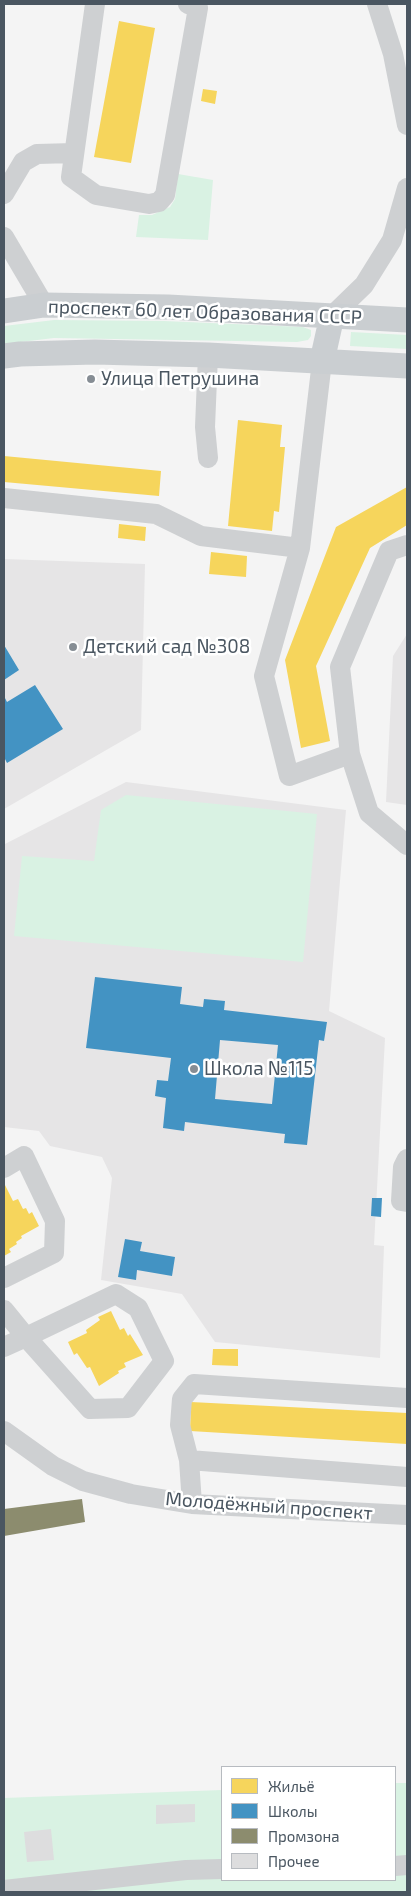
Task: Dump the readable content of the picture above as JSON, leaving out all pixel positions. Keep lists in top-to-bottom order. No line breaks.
{"streets":{"main road":["проспект 60 лет Образования СССР"],"street":["Молодёжный проспект"]},"places":["Улица Петрушина","Детский сад №308","Школа №115"],"legend":["Жильё","Школы","Промзона","Прочее"]}
